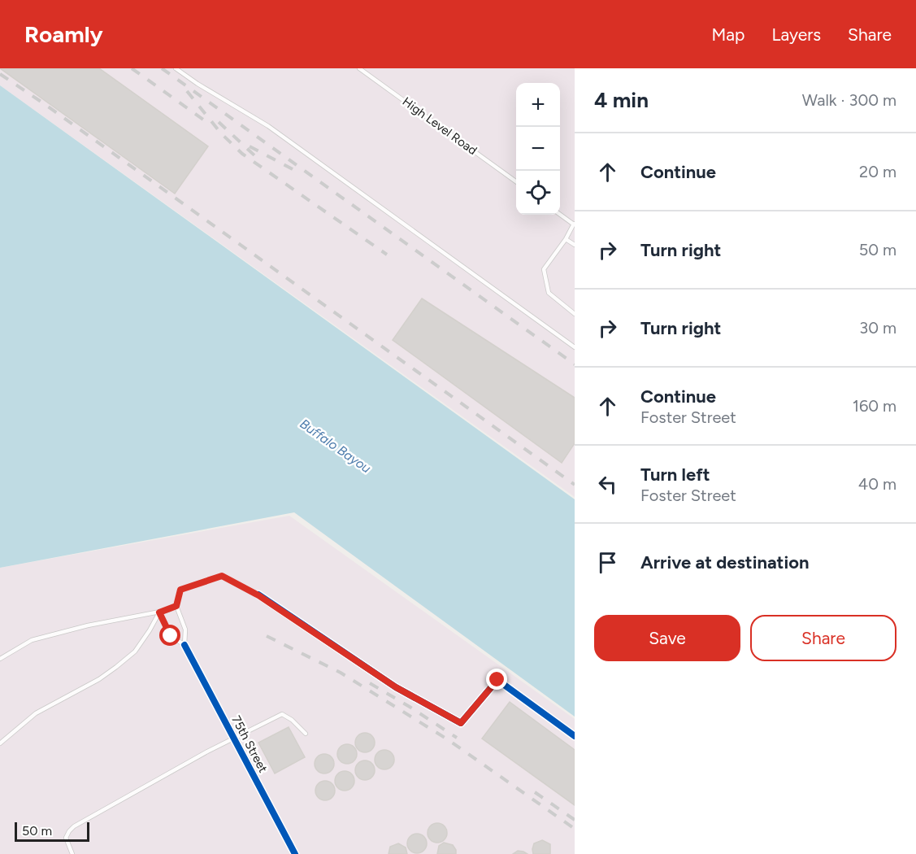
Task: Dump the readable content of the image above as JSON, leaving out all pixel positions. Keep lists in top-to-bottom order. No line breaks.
{"streets":{"street":["75th Street"],"lane":["High Level Road"]},"water":["Buffalo Bayou"],"scale_bar":"50 m","page":{"header":"Roamly","nav":["Map","Layers","Share"],"heading":["4 min","Walk · 300 m"],"map_buttons":["+","−"],"list":[["Continue","20 m"],["Turn right","50 m"],["Turn right","30 m"],["Continue","Foster Street","160 m"],["Turn left","Foster Street","40 m"],"Arrive at destination"],"buttons":["Save","Share"],"scale":"50 m"}}
